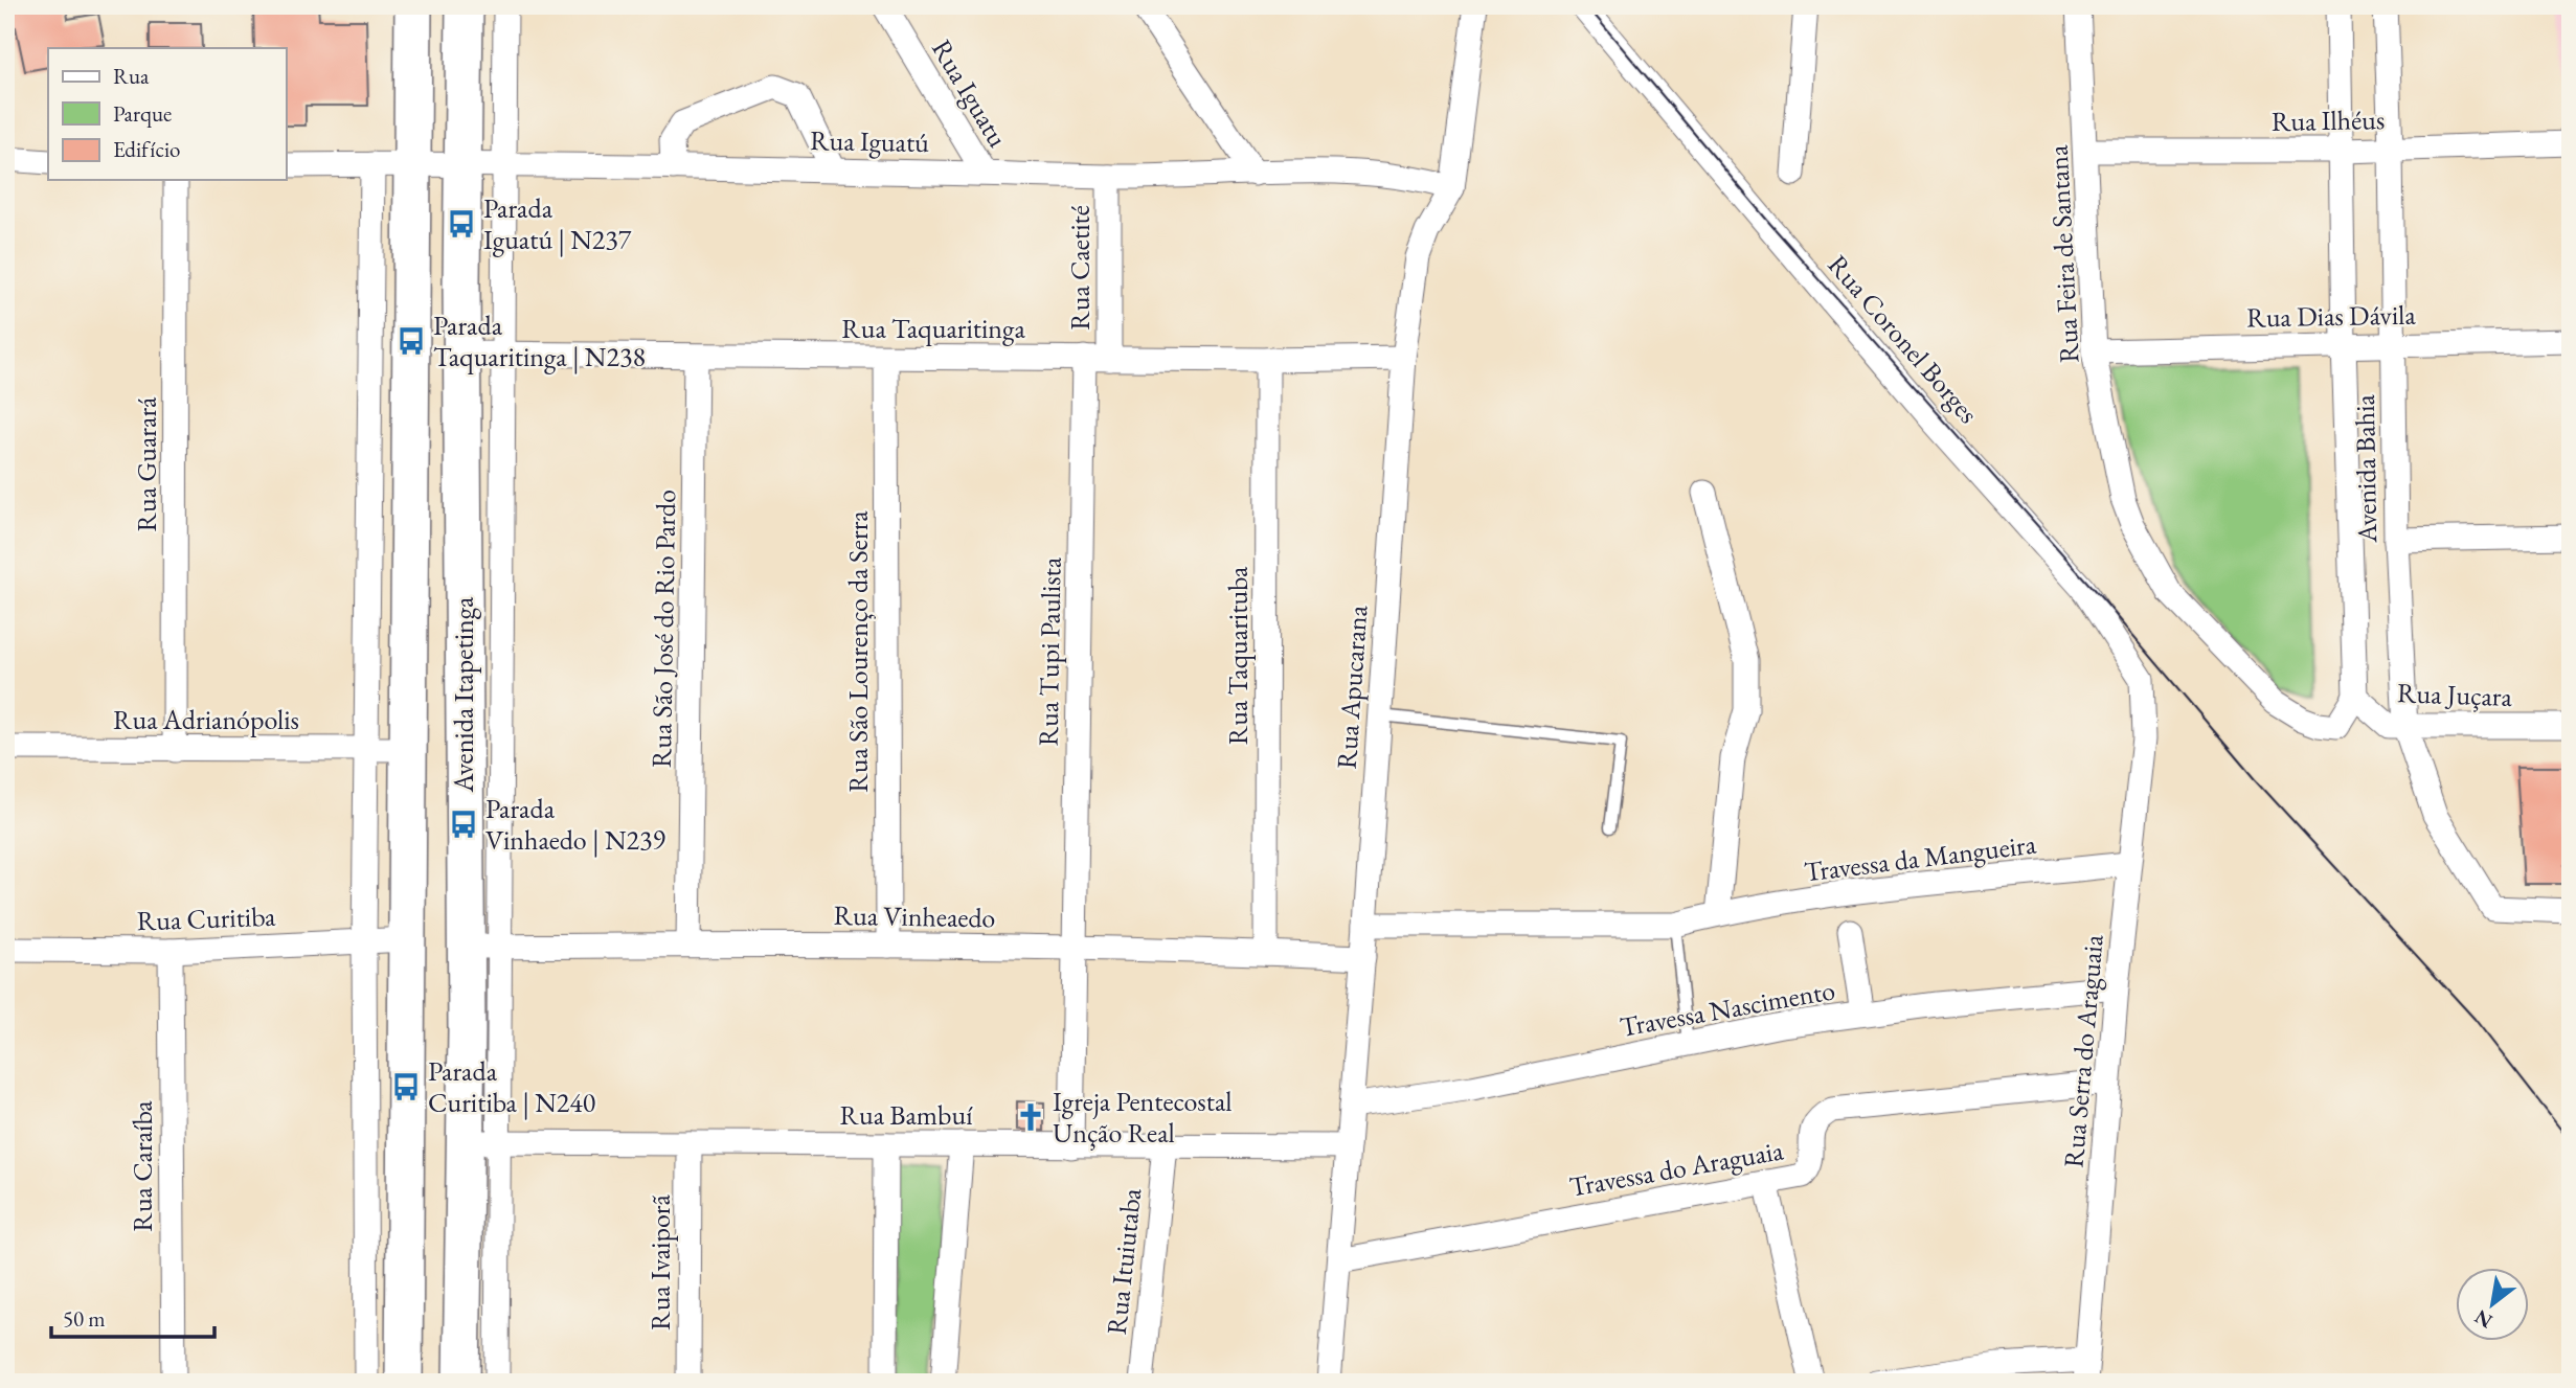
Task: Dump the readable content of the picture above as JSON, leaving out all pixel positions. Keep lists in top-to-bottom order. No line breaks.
{"streets":{"main road":["Avenida Itapetinga"],"street":["Rua Iguatu","Rua Ilhéus","Rua Iguatú","Rua Feira de Santana","Rua Caetité","Rua Dias Dávila","Rua Taquaritinga","Rua Coronel Borges","Rua Guarará","Avenida Bahia","Rua São José do Rio Pardo","Rua São Lourenço da Serra","Rua Tupi Paulista","Rua Taquarituba","Rua Apucarana","Rua Juçara","Rua Adrianópolis","Travessa da Mangueira","Rua Vinheaedo","Rua Curitiba","Travessa Nascimento","Rua Serra do Araguaia","Rua Bambuí","Rua Caraíba","Travessa do Araguaia","Rua Ituiutaba","Rua Ivaiporã"]},"crossings":[["Rua Iguatu","Rua Iguatú"],["Rua Ilhéus","Rua Feira de Santana"],["Rua Ilhéus","Avenida Bahia"],["Rua Iguatú","Rua Caetité"],["Rua Iguatú","Rua Apucarana"],["Rua Iguatú","Avenida Itapetinga"],["Rua Feira de Santana","Rua Dias Dávila"],["Rua Feira de Santana","Avenida Bahia"],["Rua Feira de Santana","Rua Juçara"],["Rua Caetité","Rua Taquaritinga"],["Rua Dias Dávila","Avenida Bahia"],["Rua Taquaritinga","Rua São José do Rio Pardo"],["Rua Taquaritinga","Rua São Lourenço da Serra"],["Rua Taquaritinga","Rua Tupi Paulista"],["Rua Taquaritinga","Rua Taquarituba"],["Rua Taquaritinga","Rua Apucarana"],["Rua Taquaritinga","Avenida Itapetinga"],["Rua Coronel Borges","Rua Serra do Araguaia"],["Rua Guarará","Rua Adrianópolis"],["Avenida Bahia","Rua Juçara"],["Rua São José do Rio Pardo","Rua Vinheaedo"],["Rua São Lourenço da Serra","Rua Vinheaedo"],["Rua Tupi Paulista","Rua Vinheaedo"],["Rua Tupi Paulista","Rua Bambuí"],["Rua Taquarituba","Rua Vinheaedo"],["Rua Apucarana","Travessa da Mangueira"],["Rua Apucarana","Rua Vinheaedo"],["Rua Apucarana","Travessa Nascimento"],["Rua Apucarana","Rua Bambuí"],["Rua Apucarana","Travessa do Araguaia"],["Avenida Itapetinga","Rua Adrianópolis"],["Avenida Itapetinga","Rua Vinheaedo"],["Avenida Itapetinga","Rua Curitiba"],["Avenida Itapetinga","Rua Bambuí"],["Travessa da Mangueira","Rua Serra do Araguaia"],["Rua Curitiba","Rua Caraíba"],["Travessa Nascimento","Rua Serra do Araguaia"],["Rua Serra do Araguaia","Travessa do Araguaia"],["Rua Bambuí","Rua Ituiutaba"],["Rua Bambuí","Rua Ivaiporã"]],"places":{"bus stop":["Parada Iguatú | N237","Parada Taquaritinga | N238","Parada Vinhaedo | N239","Parada Curitiba | N240"],"church":["Igreja Pentecostal Unção Real"]},"legend":["Rua","Parque","Edifício"],"scale_bar":"50 m","north":"bottom left"}
